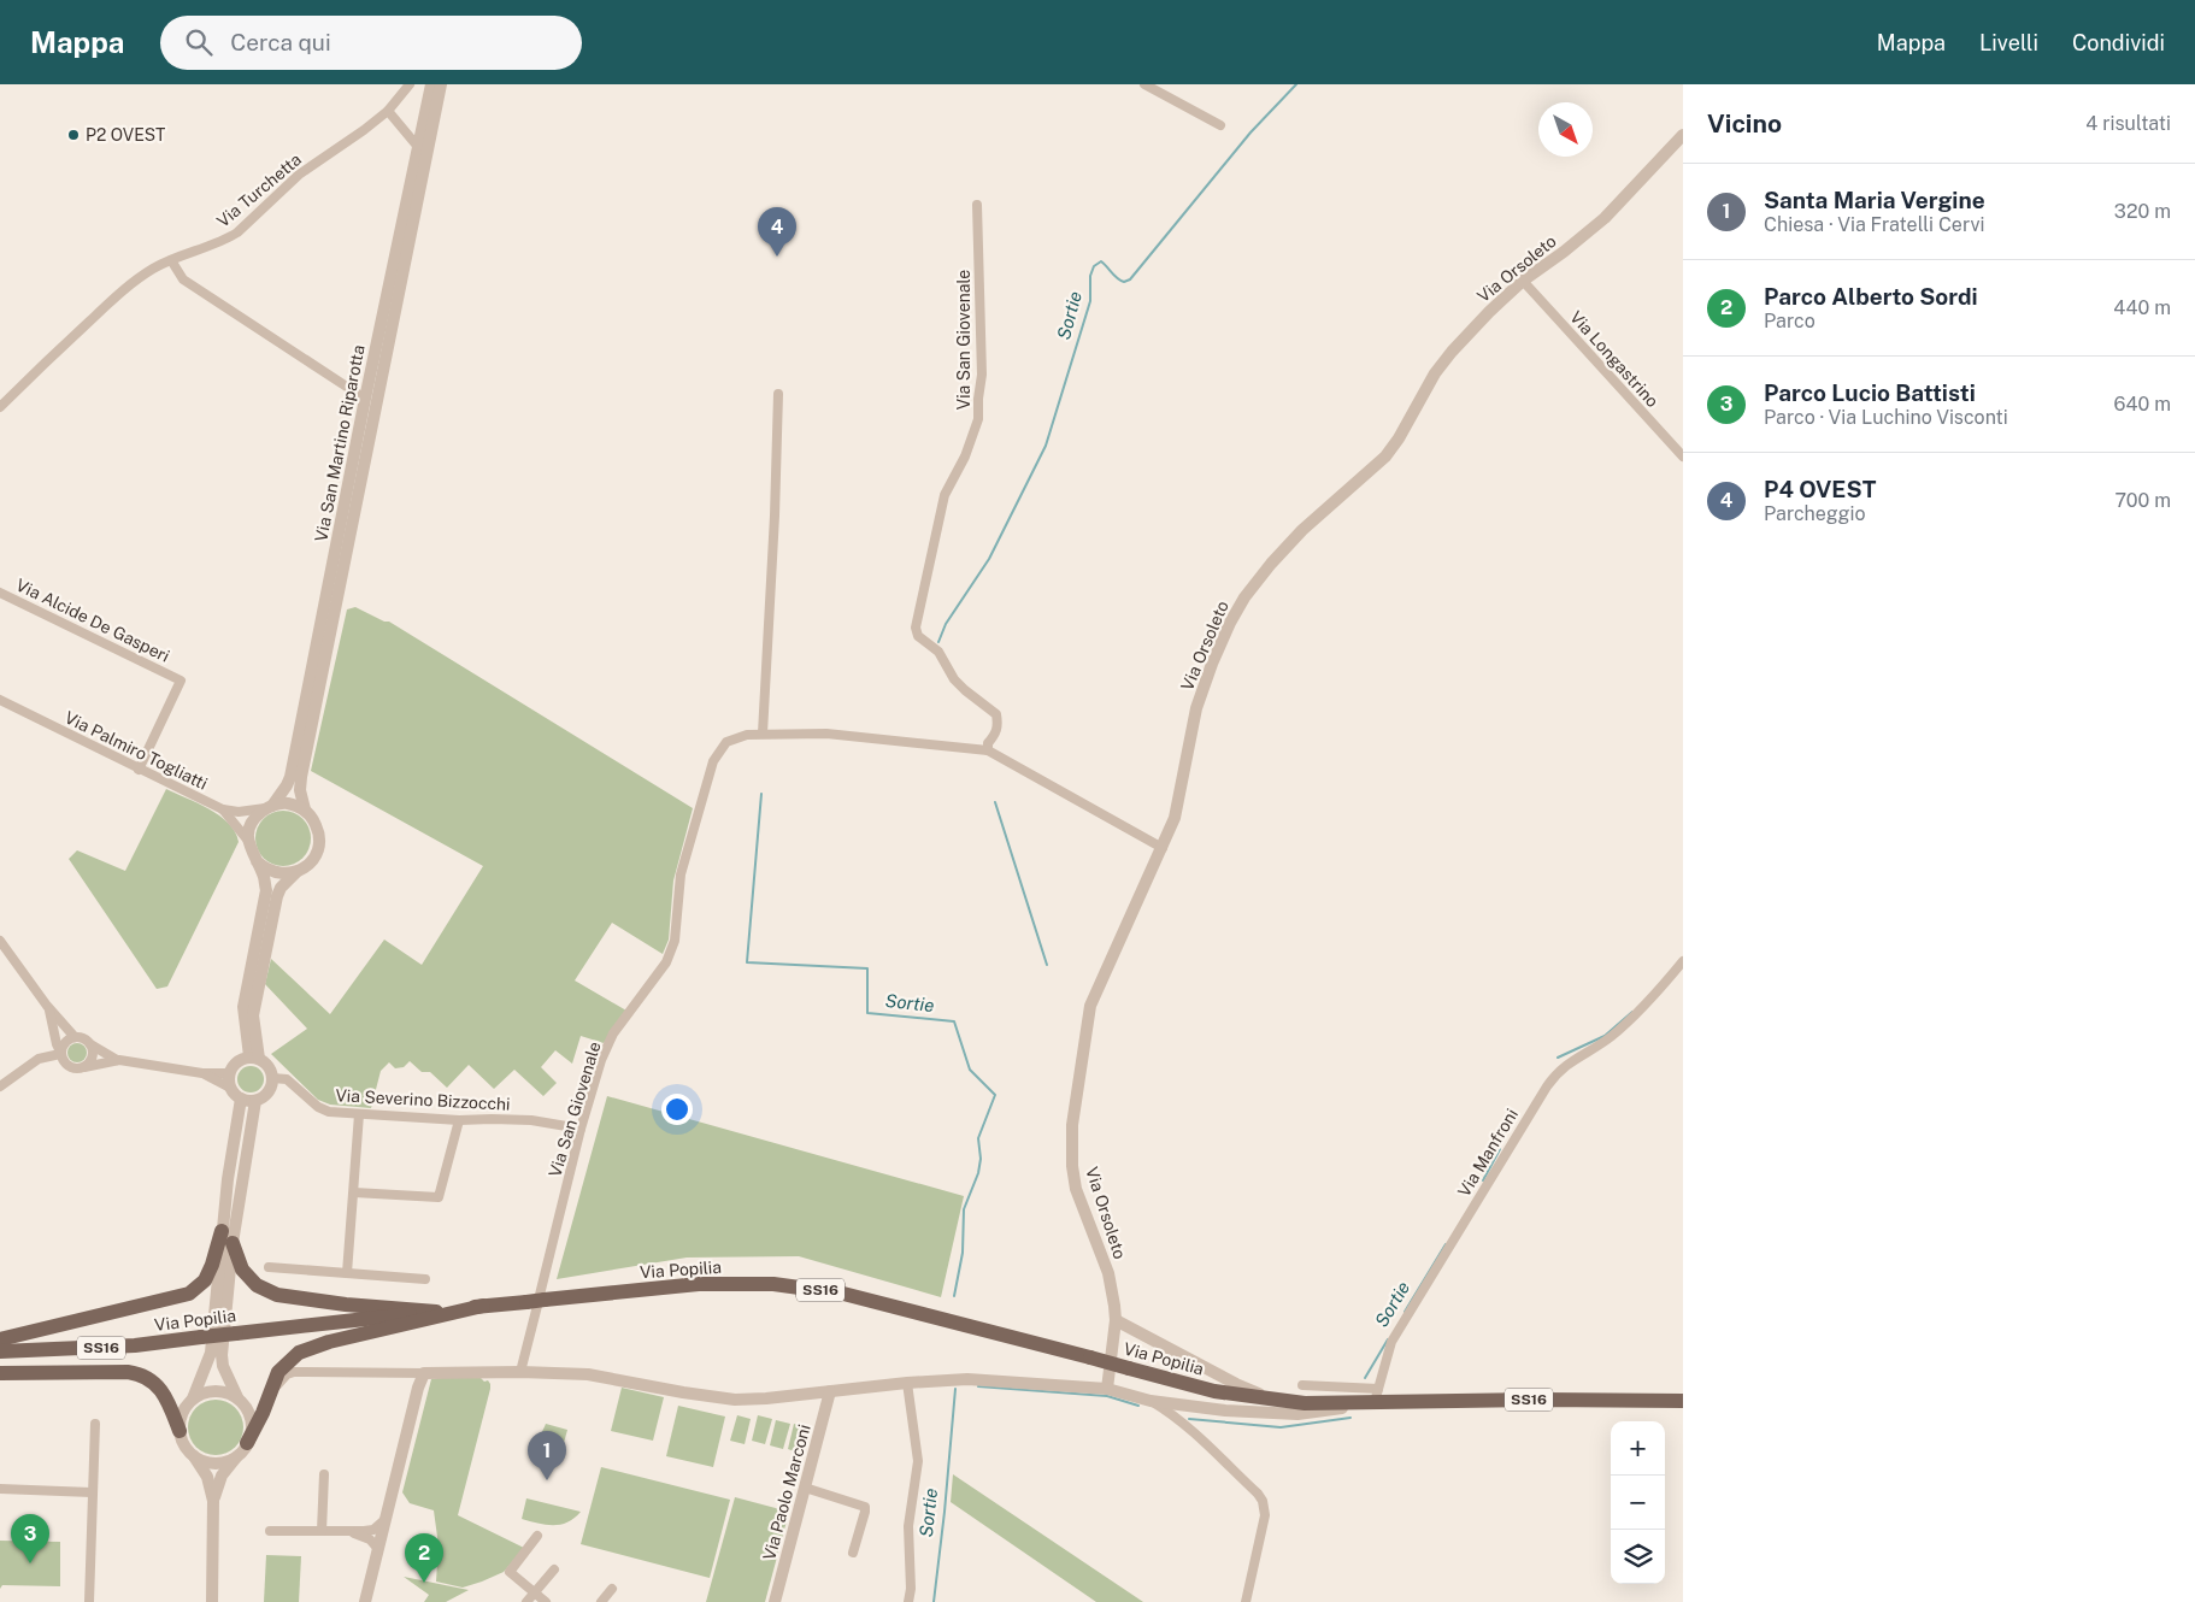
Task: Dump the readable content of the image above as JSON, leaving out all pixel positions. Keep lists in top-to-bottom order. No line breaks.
{"streets":{"main road":["Via Popilia","SS16"],"street":["Via Turchetta","Via Orsoleto","Via San Giovenale","Via Longastrino","Via San Martino Riparotta","Via Alcide De Gasperi","Via Palmiro Togliatti","Via Severino Bizzocchi","Via Manfroni","Via Paolo Marconi"]},"crossings":[["Via Orsoleto","Via San Giovenale"],["Via Orsoleto","Via Longastrino"],["Via Orsoleto","Via Popilia"],["Via San Giovenale","Via Severino Bizzocchi"],["Via San Giovenale","Via Popilia"],["Via San Martino Riparotta","Via Palmiro Togliatti"],["Via Alcide De Gasperi","Via Palmiro Togliatti"],["Via Manfroni","Via Popilia"],["Via Popilia","Via Paolo Marconi"]],"water":["Sortie"],"places":["P2 OVEST"],"north":"bottom right","page":{"header":"Mappa","search":"Cerca qui","nav":["Mappa","Livelli","Condividi"],"heading":["Vicino","4 risultati"],"list":[{"mark":"1","name":"Santa Maria Vergine","note":"Chiesa · Via Fratelli Cervi","value":"320 m"},{"mark":"2","name":"Parco Alberto Sordi","note":"Parco","value":"440 m"},{"mark":"3","name":"Parco Lucio Battisti","note":"Parco · Via Luchino Visconti","value":"640 m"},{"mark":"4","name":"P4 OVEST","note":"Parcheggio","value":"700 m"}],"pins":["4","1","3","2"],"map_buttons":["+","−"]}}
